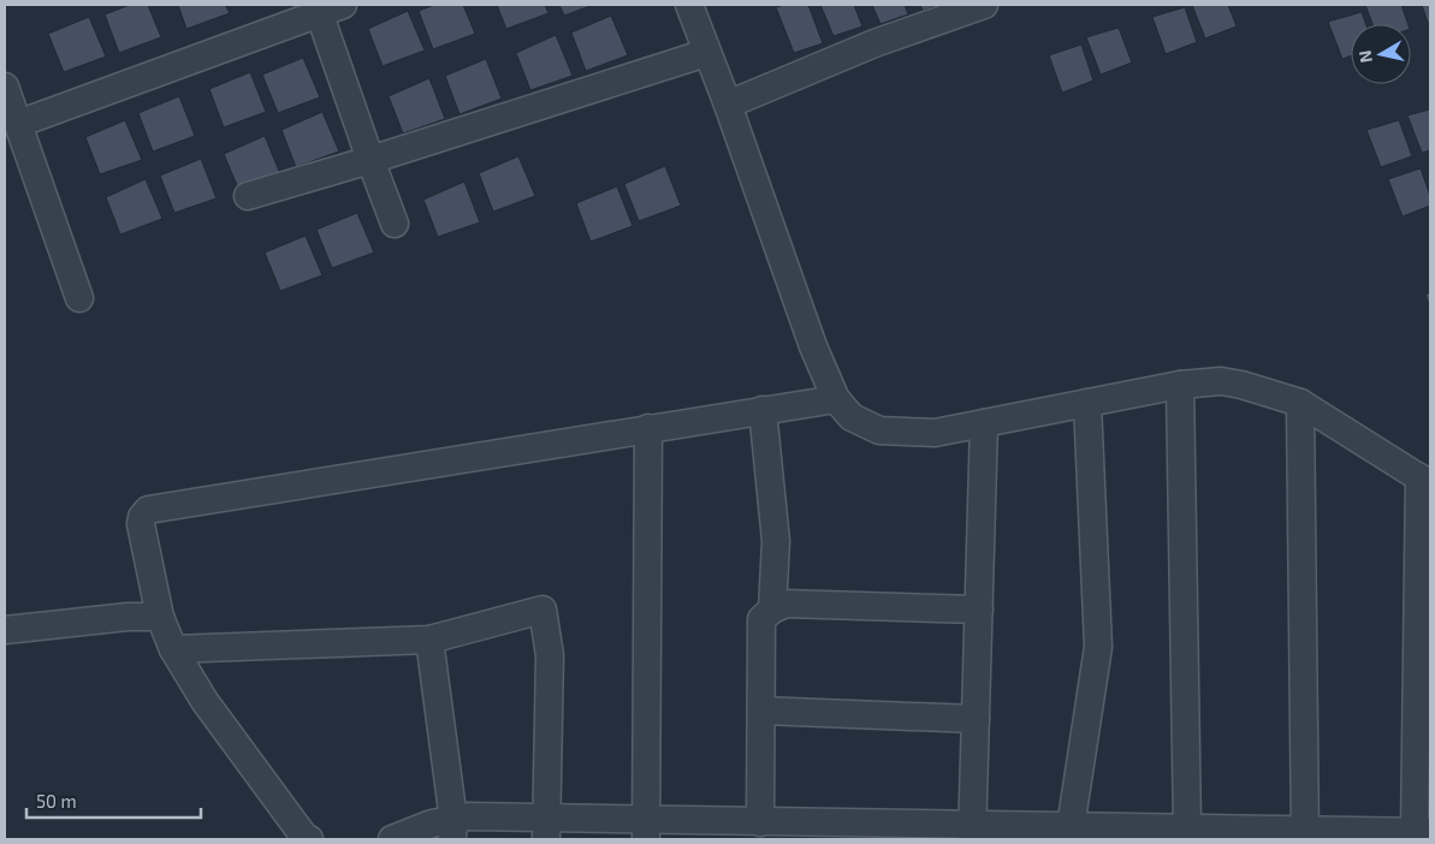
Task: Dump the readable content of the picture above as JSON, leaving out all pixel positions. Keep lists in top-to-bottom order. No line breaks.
{"scale_bar":"50 m","north":"left"}
